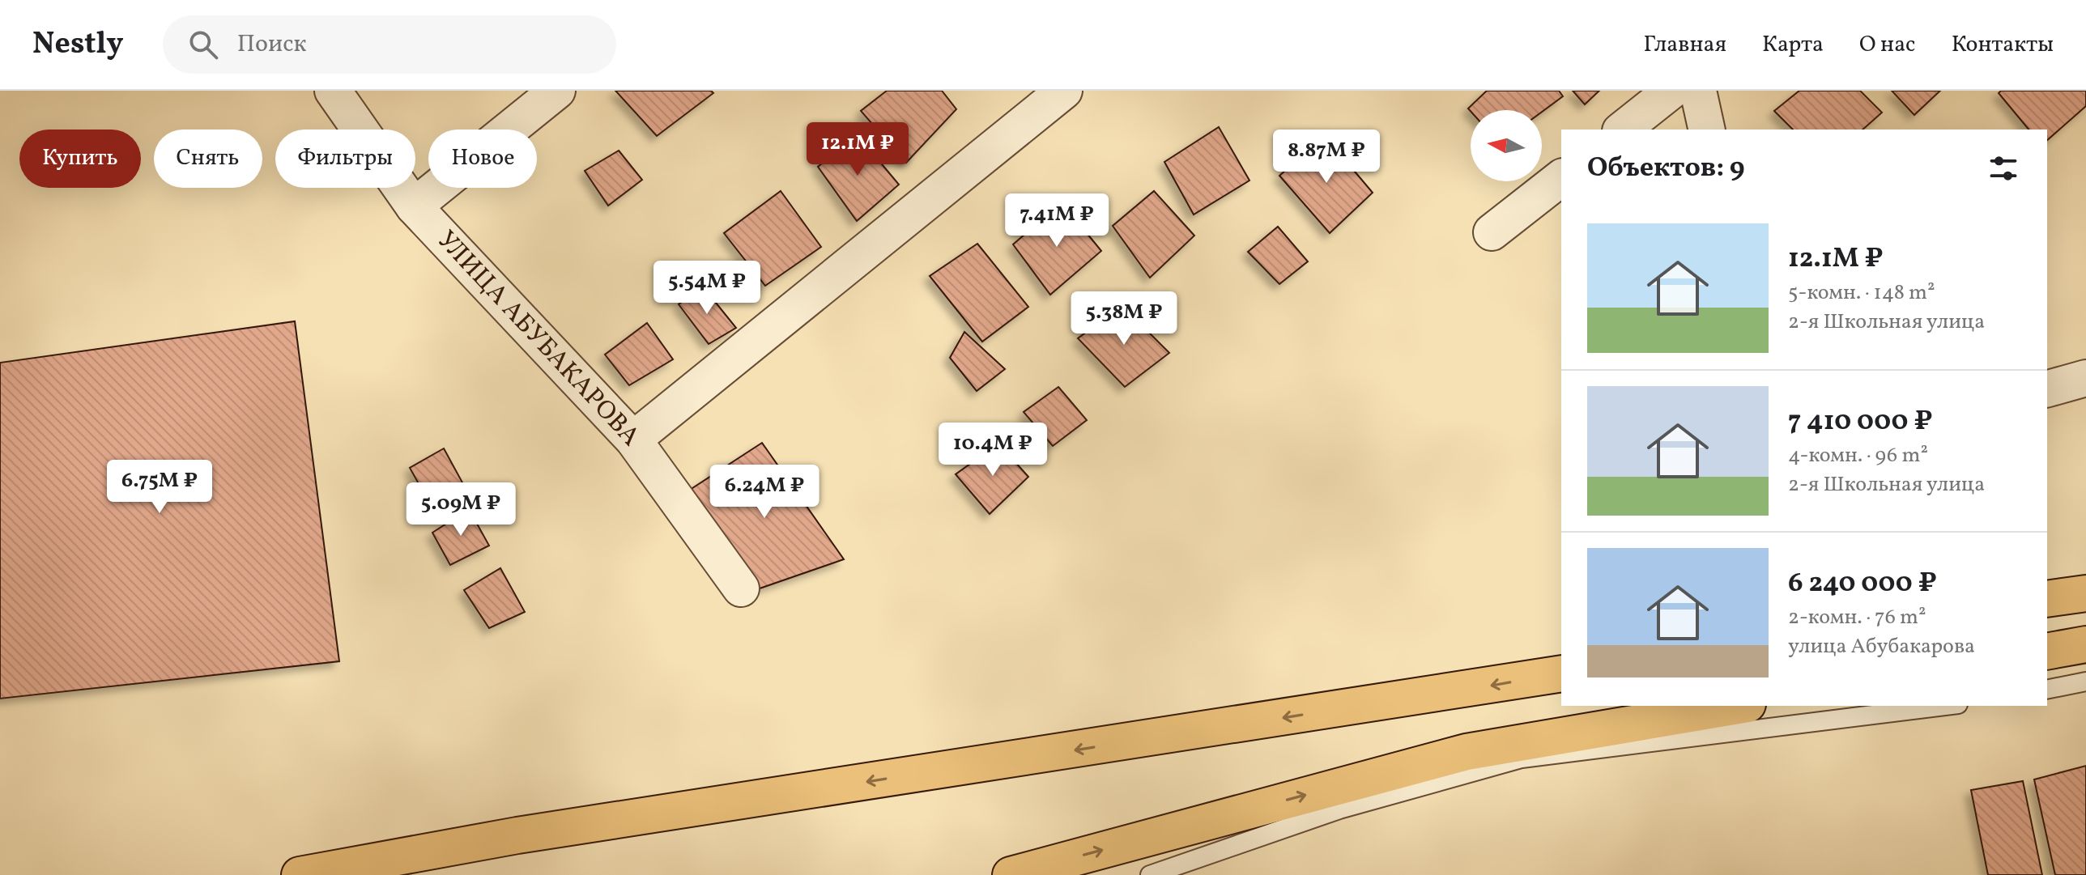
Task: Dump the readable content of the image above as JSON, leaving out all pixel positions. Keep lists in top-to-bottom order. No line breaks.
{"streets":{"street":["УЛИЦА АБУБАКАРОВА"]},"north":"left","page":{"header":"Nestly","search":"Поиск","nav":["Главная","Карта","О нас","Контакты"],"price":["12.1M ₽","8.87M ₽","7.41M ₽","5.54M ₽","5.38M ₽","10.4M ₽","6.75M ₽","6.24M ₽","5.09M ₽"],"chip":["Купить","Снять","Фильтры","Новое"],"heading":"Объектов: 9","list":[{"name":"12.1M ₽","note":"5-комн. · 148 m² · 2-я Школьная улица"},{"name":"7 410 000 ₽","note":"4-комн. · 96 m² · 2-я Школьная улица"},{"name":"6 240 000 ₽","note":"2-комн. · 76 m² · улица Абубакарова"}]}}
